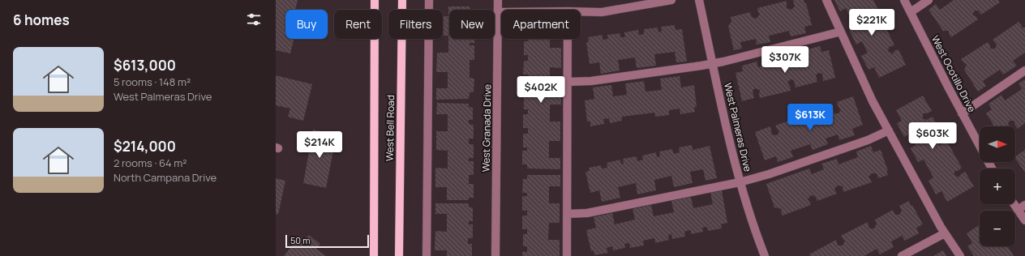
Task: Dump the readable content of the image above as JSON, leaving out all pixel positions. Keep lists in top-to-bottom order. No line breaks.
{"streets":{"main road":["West Bell Road"],"street":["West Ocotillo Drive","West Palmeras Drive","West Granada Drive"]},"scale_bar":"50 m","north":"right","page":{"heading":"6 homes","price":["$221K","$307K","$402K","$613K","$603K","$214K"],"chip":["Buy","Rent","Filters","New","Apartment"],"list":[{"name":"$613,000","note":"5 rooms · 148 m² · West Palmeras Drive"},{"name":"$214,000","note":"2 rooms · 64 m² · North Campana Drive"}],"map_buttons":["+","−"],"scale":"50 m"}}
